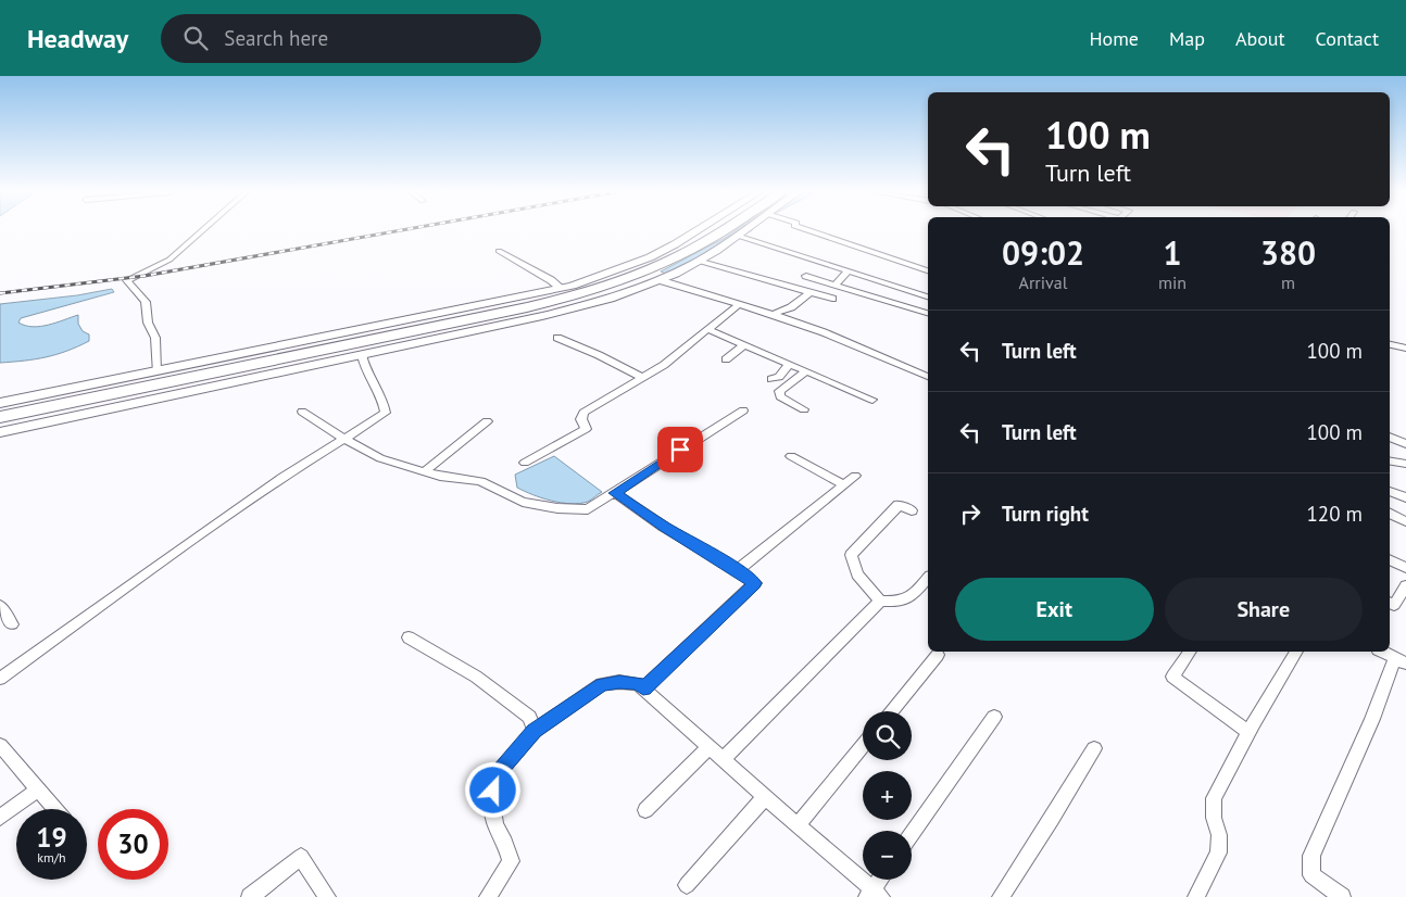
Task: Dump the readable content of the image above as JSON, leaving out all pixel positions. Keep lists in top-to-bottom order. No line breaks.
{"page":{"header":"Headway","search":"Search here","nav":["Home","Map","About","Contact"],"turn":["100 m","Turn left"],"eta":["09:02","Arrival","1","min","380","m"],"list":[{"name":"Turn left","value":"100 m"},{"name":"Turn left","value":"100 m"},{"name":"Turn right","value":"120 m"}],"buttons":["Exit","Share"],"map_buttons":["+","−"],"speed":"19 km/h","limit":"30"}}
